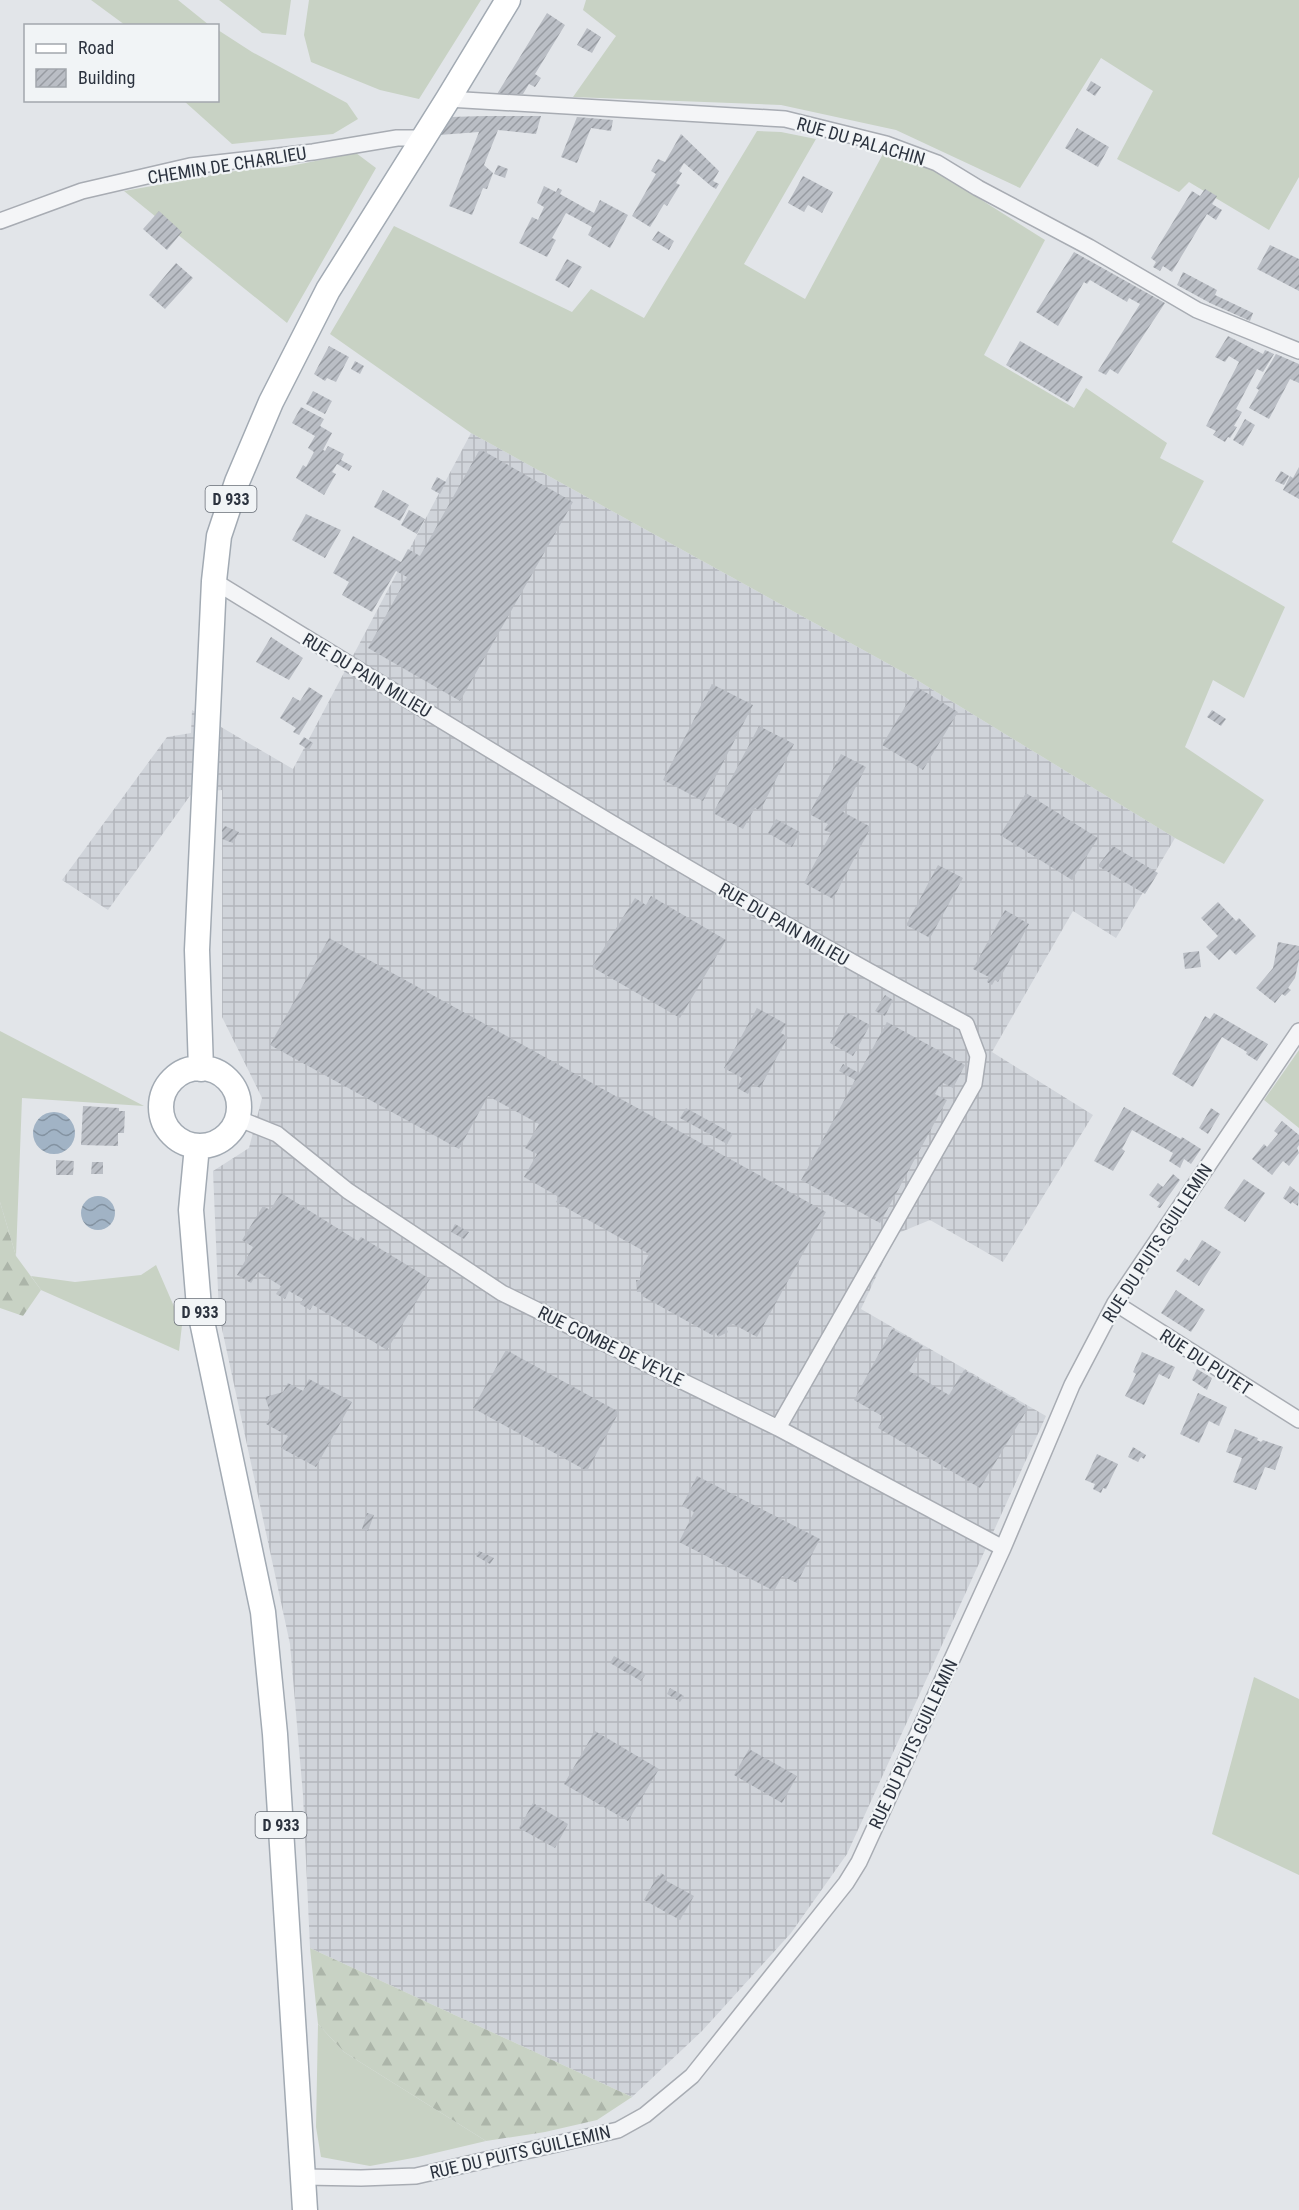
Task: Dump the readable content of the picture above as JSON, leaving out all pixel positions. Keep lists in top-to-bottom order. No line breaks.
{"streets":{"main road":["D 933"],"street":["RUE DU PALACHIN","CHEMIN DE CHARLIEU","RUE DU PAIN MILIEU","RUE DU PUITS GUILLEMIN","RUE COMBE DE VEYLE","RUE DU PUTET"]},"crossings":[["RUE DU PALACHIN","D 933"],["CHEMIN DE CHARLIEU","D 933"],["D 933","RUE DU PAIN MILIEU"],["D 933","RUE DU PUITS GUILLEMIN"],["D 933","RUE COMBE DE VEYLE"],["RUE DU PAIN MILIEU","RUE COMBE DE VEYLE"],["RUE DU PUITS GUILLEMIN","RUE COMBE DE VEYLE"],["RUE DU PUITS GUILLEMIN","RUE DU PUTET"]],"legend":["Road","Building"]}
